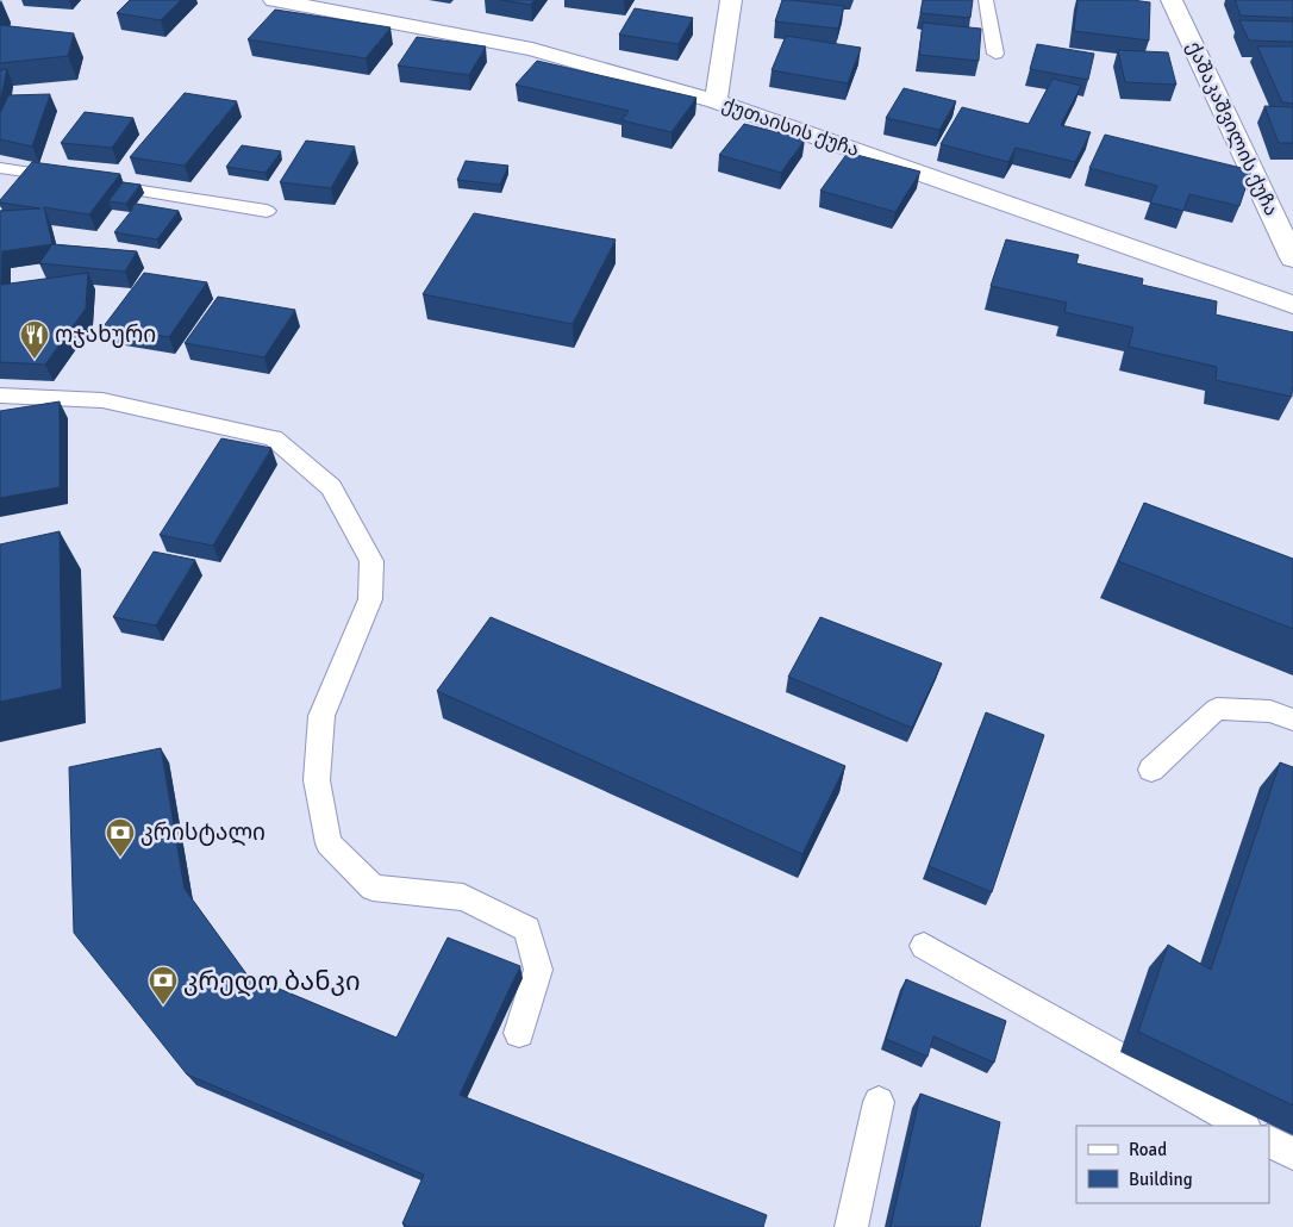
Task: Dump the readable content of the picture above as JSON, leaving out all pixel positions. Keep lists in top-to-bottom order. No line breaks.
{"streets":{"street":["ქუთაისის ქუჩა","ქაშაკაშვილის ქუჩა"]},"places":{"restaurant":["ოჯახური"],"bank":["კრისტალი","კრედო ბანკი"]},"legend":["Road","Building"]}
